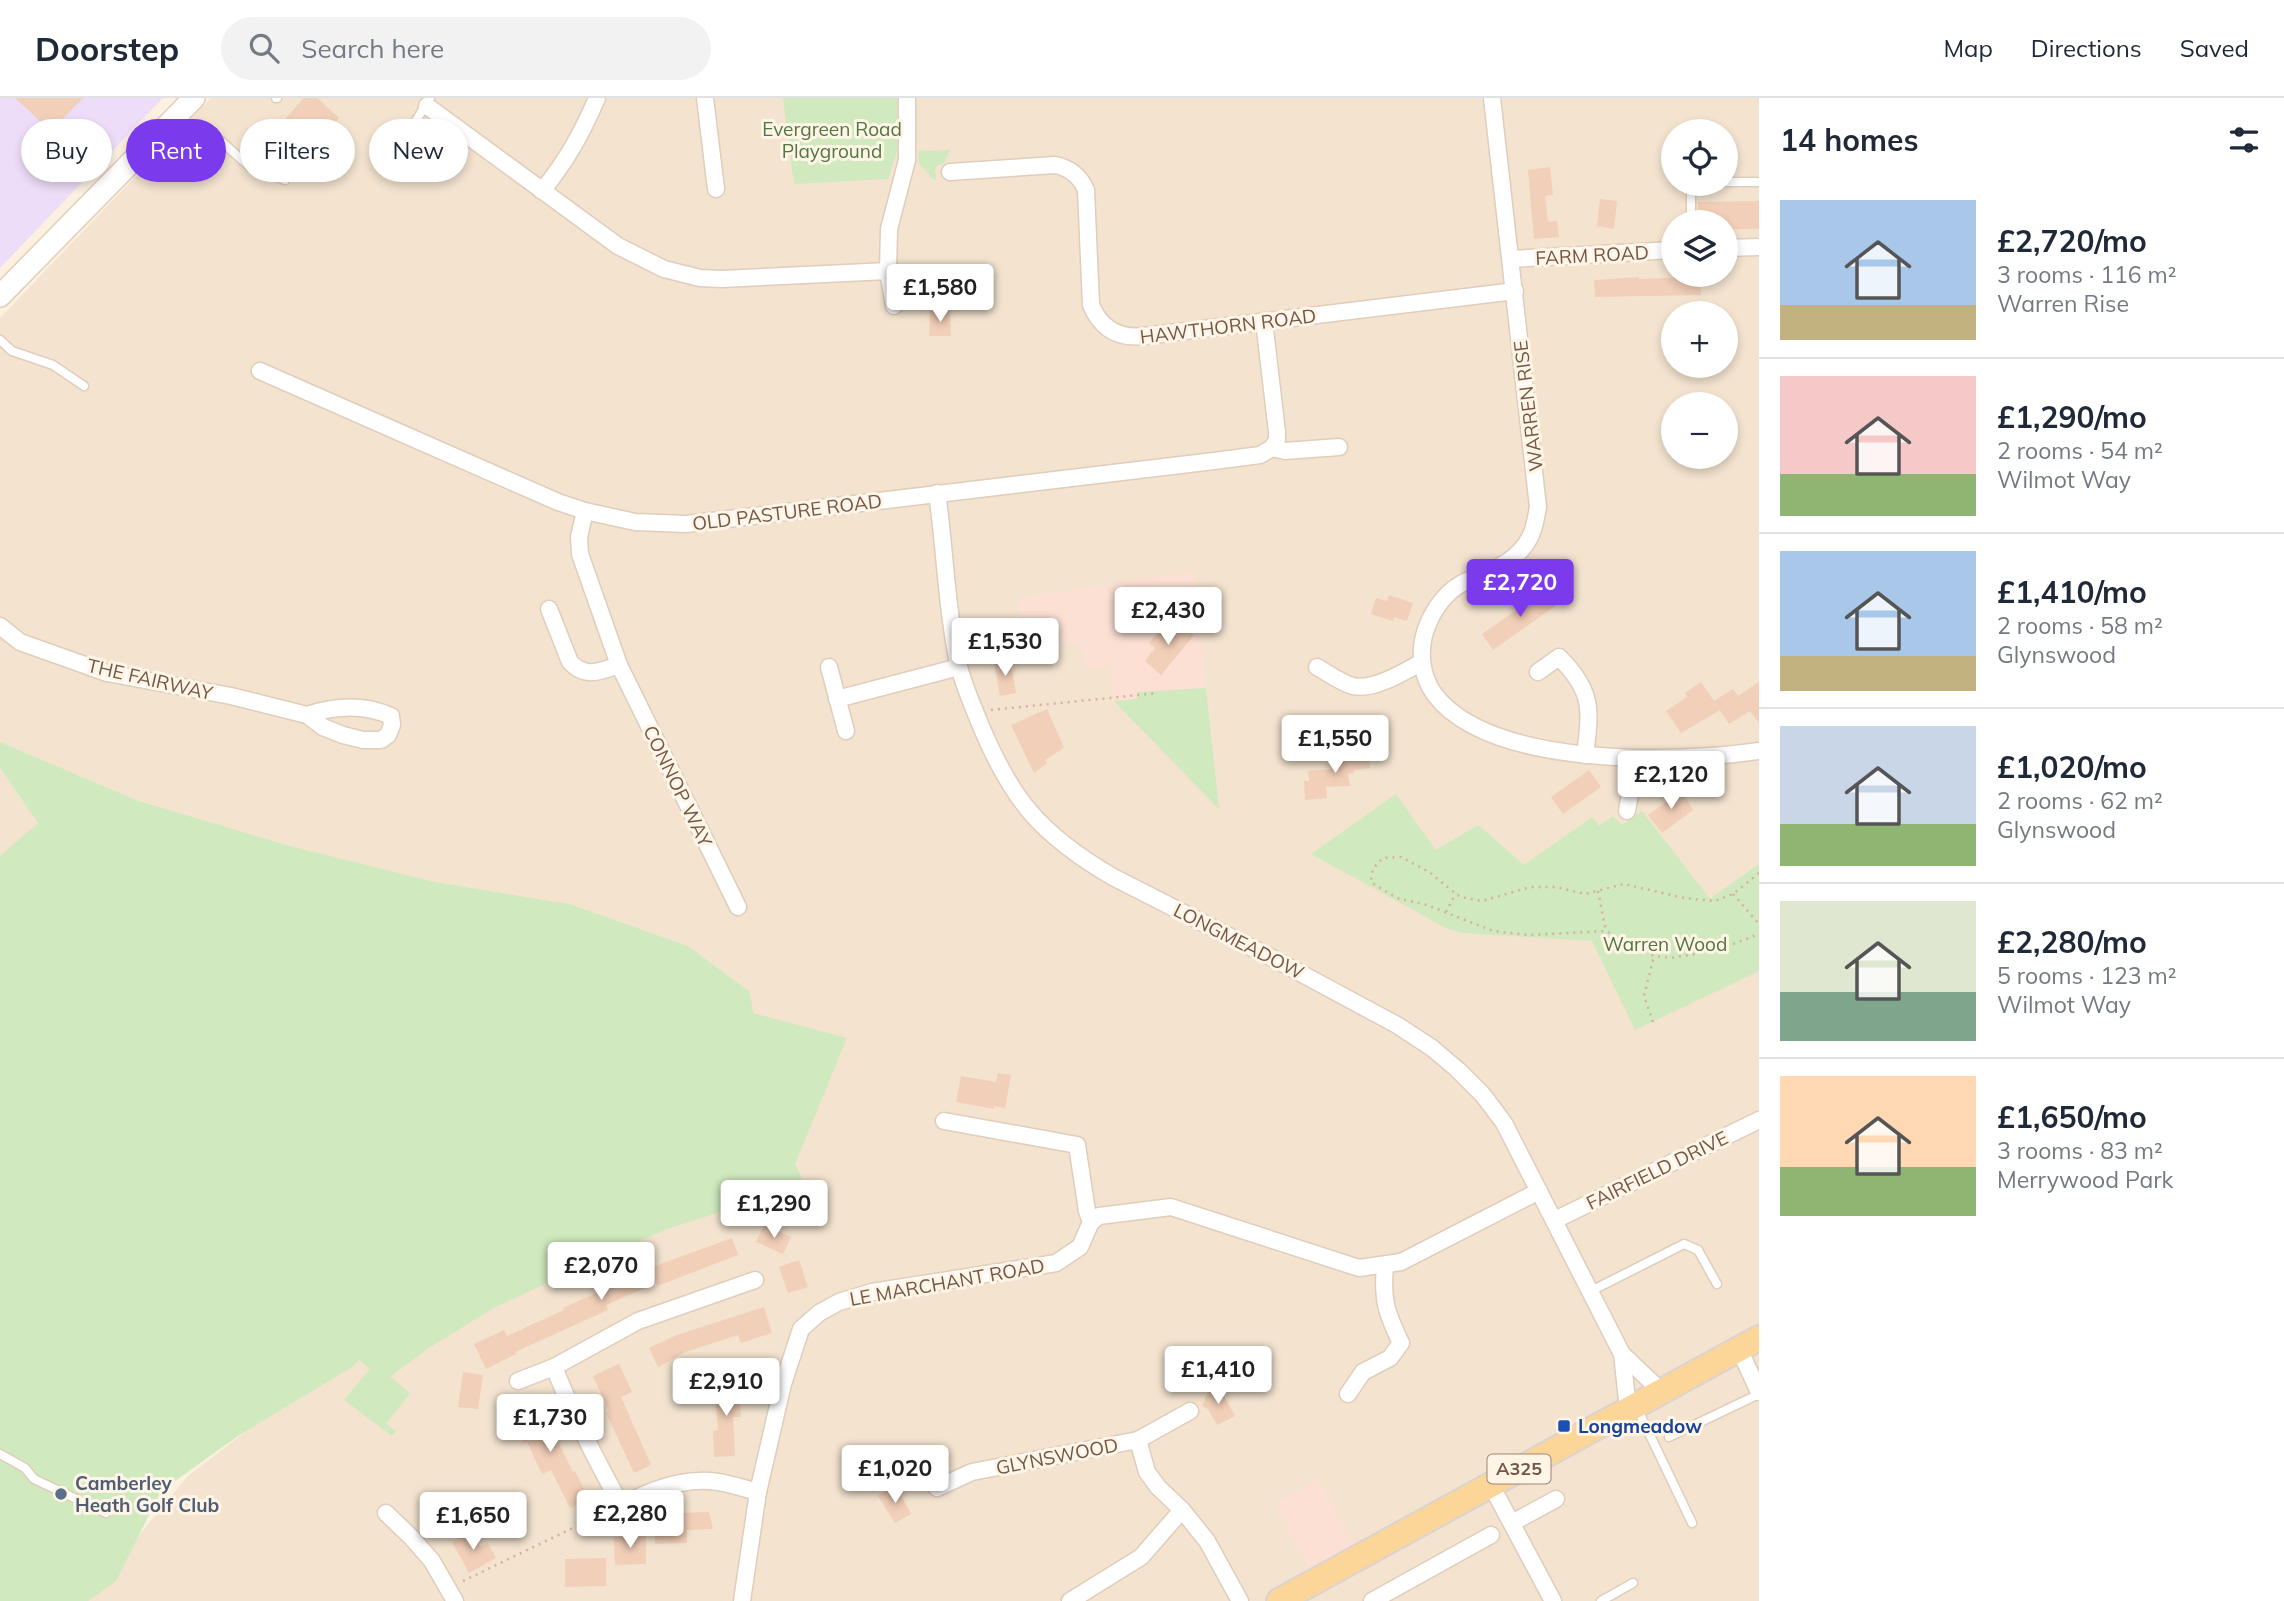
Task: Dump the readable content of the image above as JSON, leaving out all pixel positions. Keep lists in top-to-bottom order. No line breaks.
{"streets":{"main road":["A325"],"street":["FARM ROAD","HAWTHORN ROAD","WARREN RISE","OLD PASTURE ROAD","THE FAIRWAY","CONNOP WAY","LONGMEADOW","FAIRFIELD DRIVE","LE MARCHANT ROAD","GLYNSWOOD"]},"crossings":[["FARM ROAD","WARREN RISE"],["HAWTHORN ROAD","WARREN RISE"],["OLD PASTURE ROAD","CONNOP WAY"],["OLD PASTURE ROAD","LONGMEADOW"],["LONGMEADOW","FAIRFIELD DRIVE"]],"parks":["Evergreen Road Playground","Warren Wood"],"places":{"transit":["Longmeadow"],"other":["Camberley Heath Golf Club"]},"page":{"header":"Doorstep","search":"Search here","nav":["Map","Directions","Saved"],"heading":"14 homes","map_buttons":["+","−"],"chip":["Buy","Rent","Filters","New"],"list":[{"name":"£2,720/mo","note":"3 rooms · 116 m² · Warren Rise"},{"name":"£1,290/mo","note":"2 rooms · 54 m² · Wilmot Way"},{"name":"£1,410/mo","note":"2 rooms · 58 m² · Glynswood"},{"name":"£1,020/mo","note":"2 rooms · 62 m² · Glynswood"},{"name":"£2,280/mo","note":"5 rooms · 123 m² · Wilmot Way"},{"name":"£1,650/mo","note":"3 rooms · 83 m² · Merrywood Park"}],"price":["£1,580","£2,720","£2,430","£1,530","£1,550","£2,120","£1,290","£2,070","£1,410","£2,910","£1,730","£1,020","£2,280","£1,650"]}}
